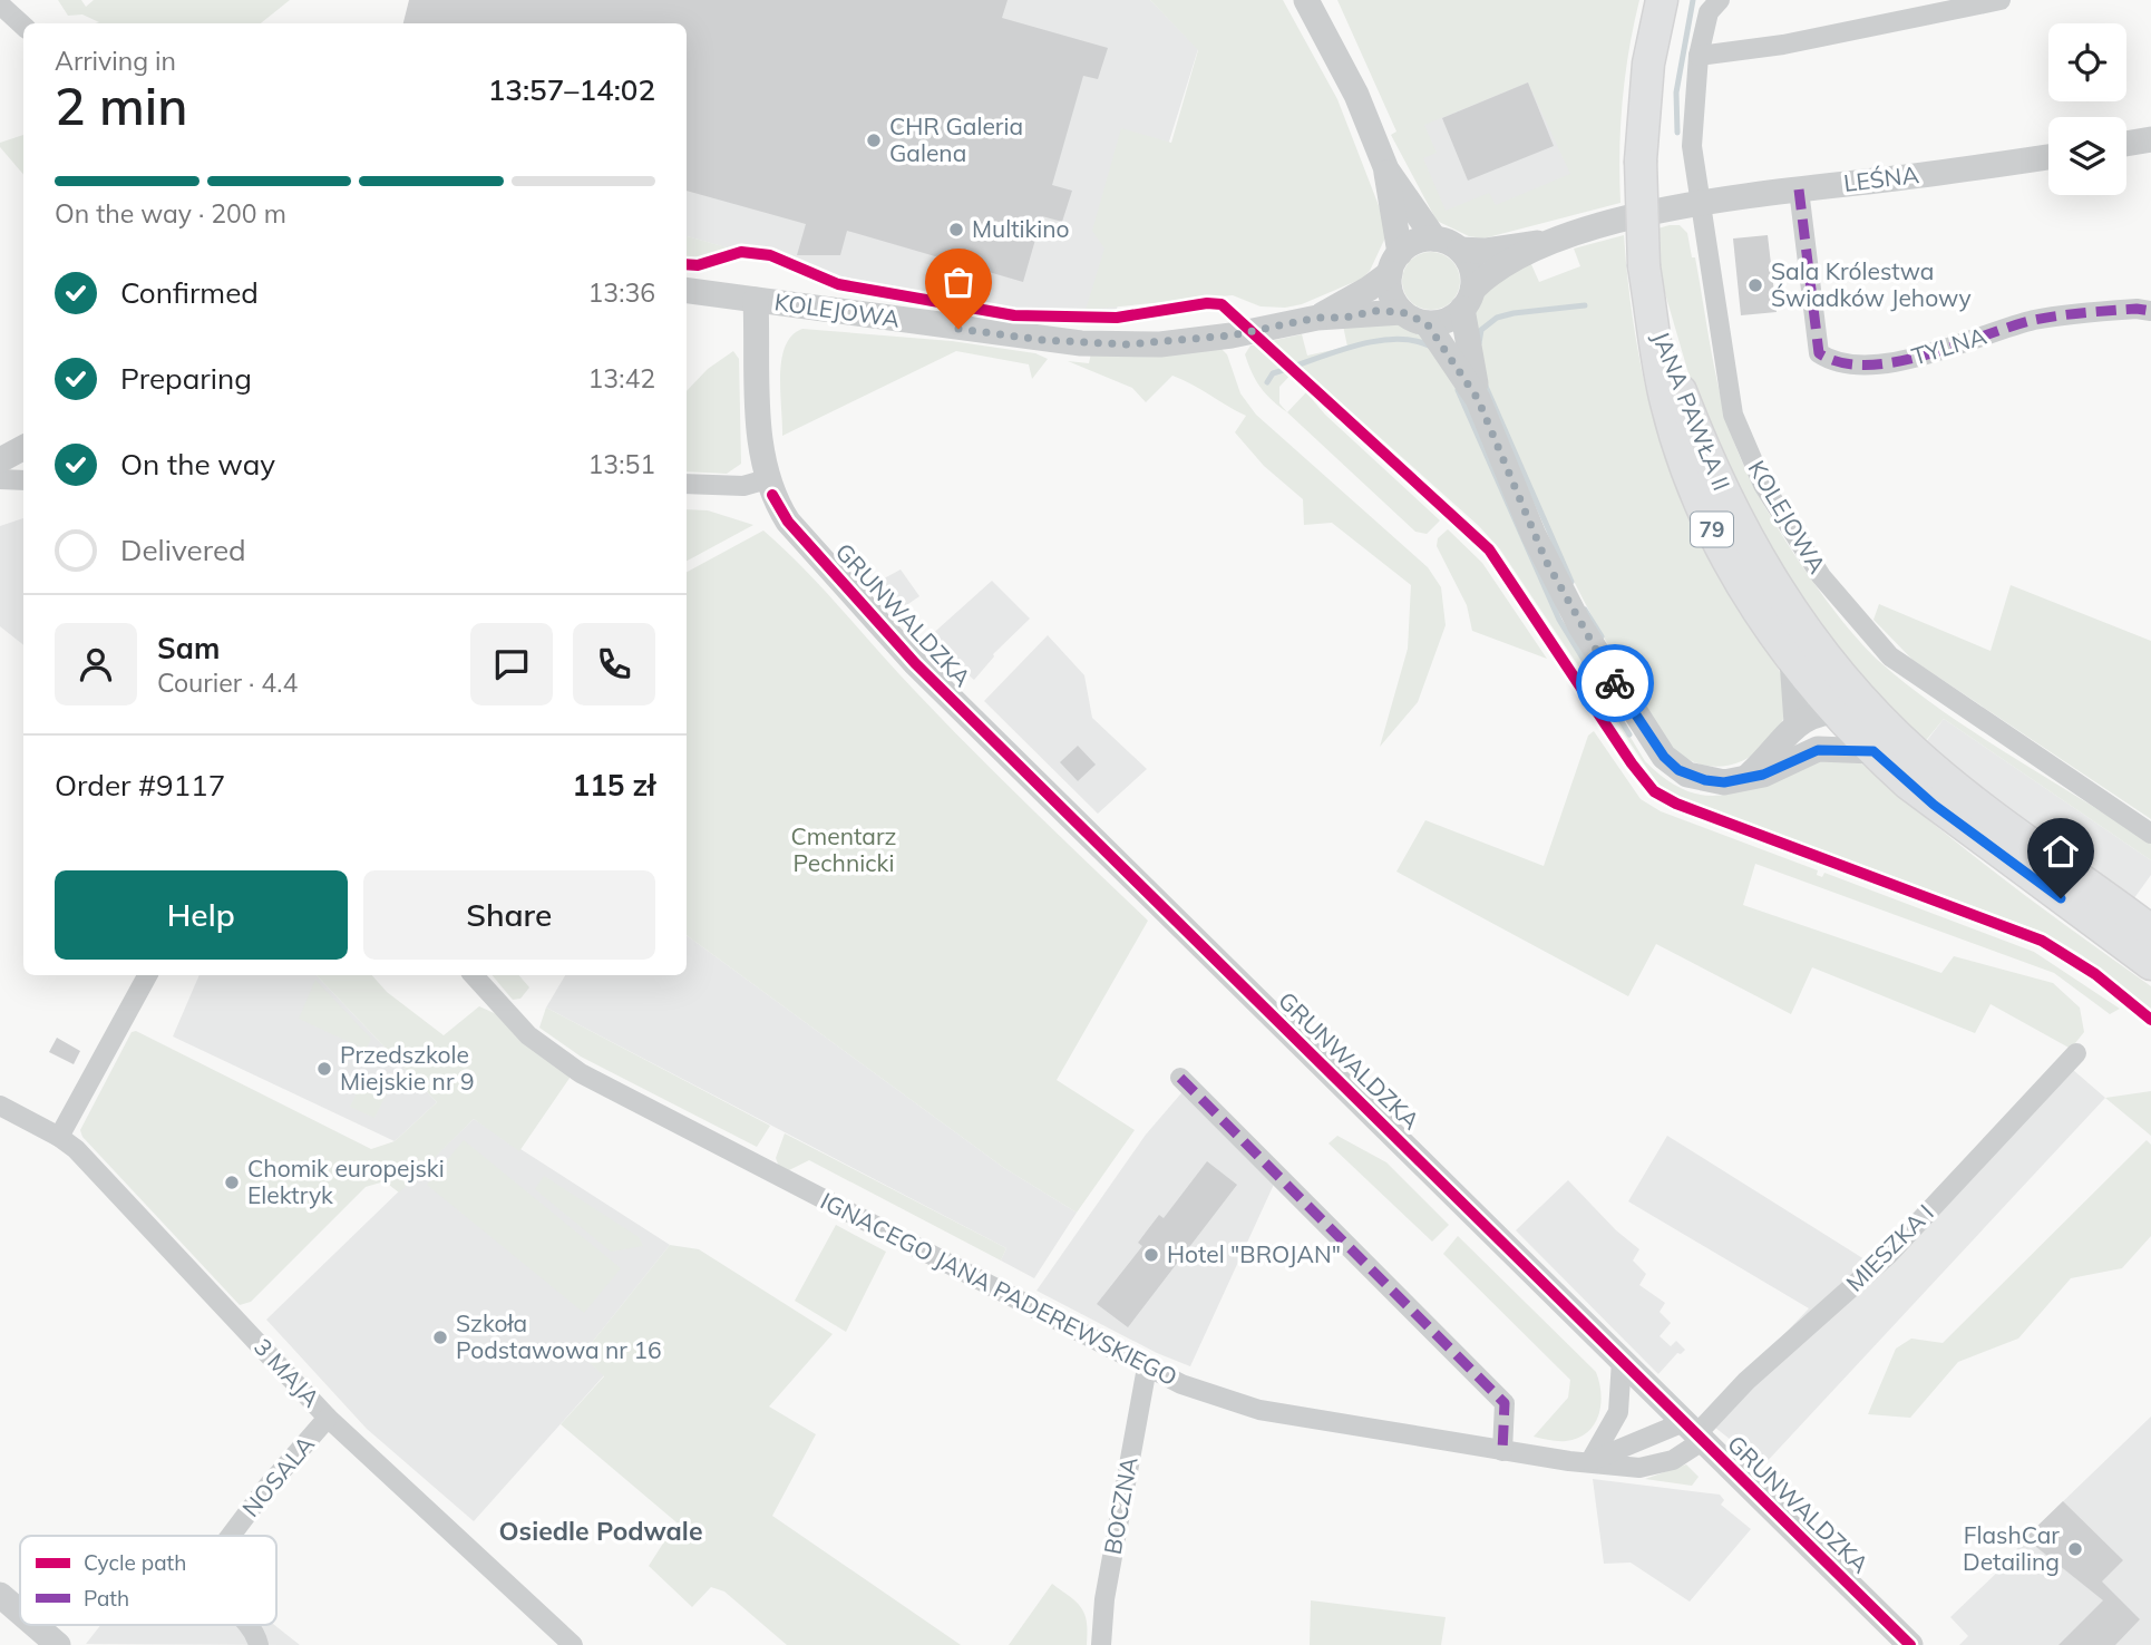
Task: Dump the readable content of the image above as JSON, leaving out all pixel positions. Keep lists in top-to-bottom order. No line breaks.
{"streets":{"main road":["JANA PAWŁA II","79"],"street":["LEŚNA","KOLEJOWA","TYLNA","GRUNWALDZKA","MIESZKA I","IGNACEGO JANA PADEREWSKIEGO","3 MAJA","NOSALA","BOCZNA"]},"crossings":[["LEŚNA","KOLEJOWA"],["LEŚNA","TYLNA"],["KOLEJOWA","GRUNWALDZKA"],["GRUNWALDZKA","MIESZKA I"],["GRUNWALDZKA","IGNACEGO JANA PADEREWSKIEGO"],["MIESZKA I","IGNACEGO JANA PADEREWSKIEGO"],["IGNACEGO JANA PADEREWSKIEGO","BOCZNA"],["3 MAJA","NOSALA"]],"districts":["Osiedle Podwale"],"parks":["Cmentarz Pechnicki"],"places":["CHR Galeria Galena","Multikino","Sala Królestwa Świadków Jehowy","Przedszkole Miejskie nr 9","Chomik europejski Elektryk","Hotel \"BROJAN\"","Szkoła Podstawowa nr 16","FlashCar Detailing"],"legend":["Cycle path","Path"],"page":{"heading":["2 min","Arriving in","13:57–14:02"],"panel":["Sam","Courier · 4.4","Order #9117","115 zł"],"bar":"On the way · 200 m","list":[["Confirmed","13:36"],["Preparing","13:42"],["On the way","13:51"],"Delivered"],"buttons":["Help","Share"]}}
